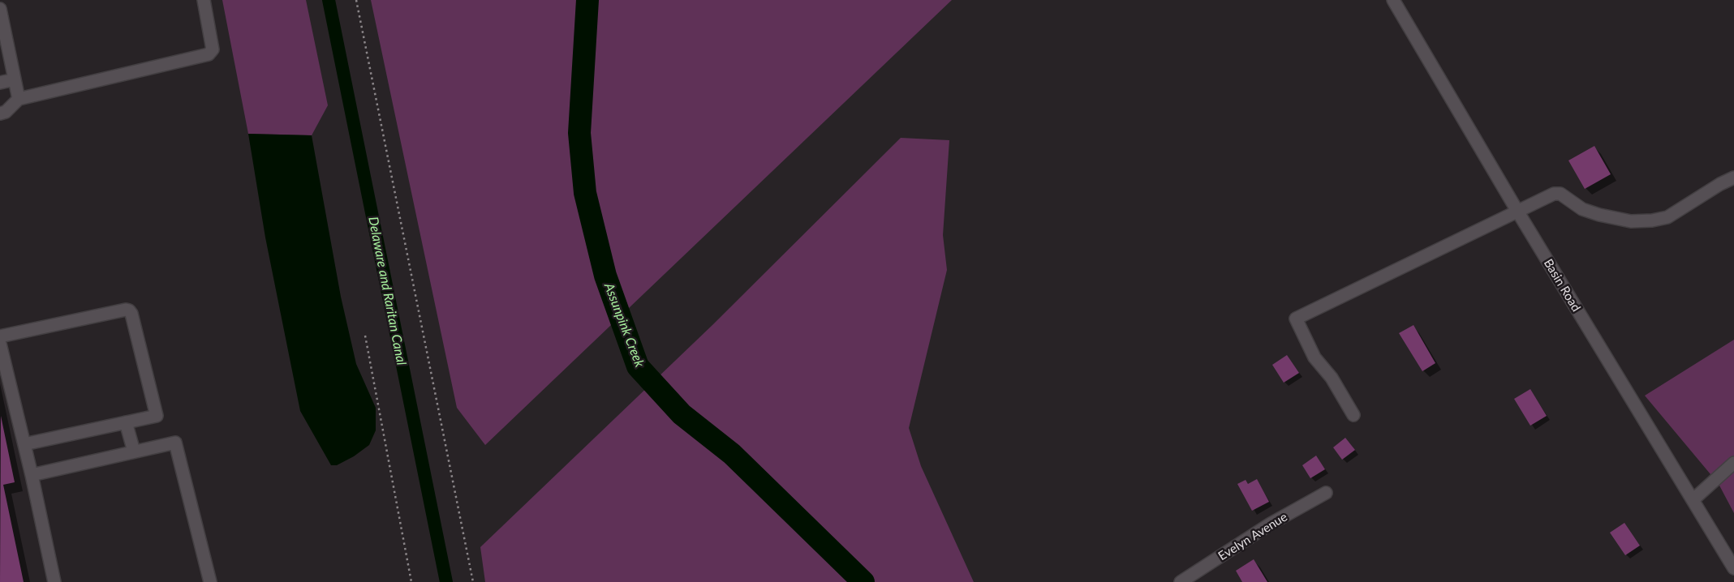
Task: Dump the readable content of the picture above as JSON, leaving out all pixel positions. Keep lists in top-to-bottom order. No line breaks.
{"streets":{"street":["Basin Road","Evelyn Avenue"]},"water":["Delaware and Raritan Canal","Assunpink Creek"]}
